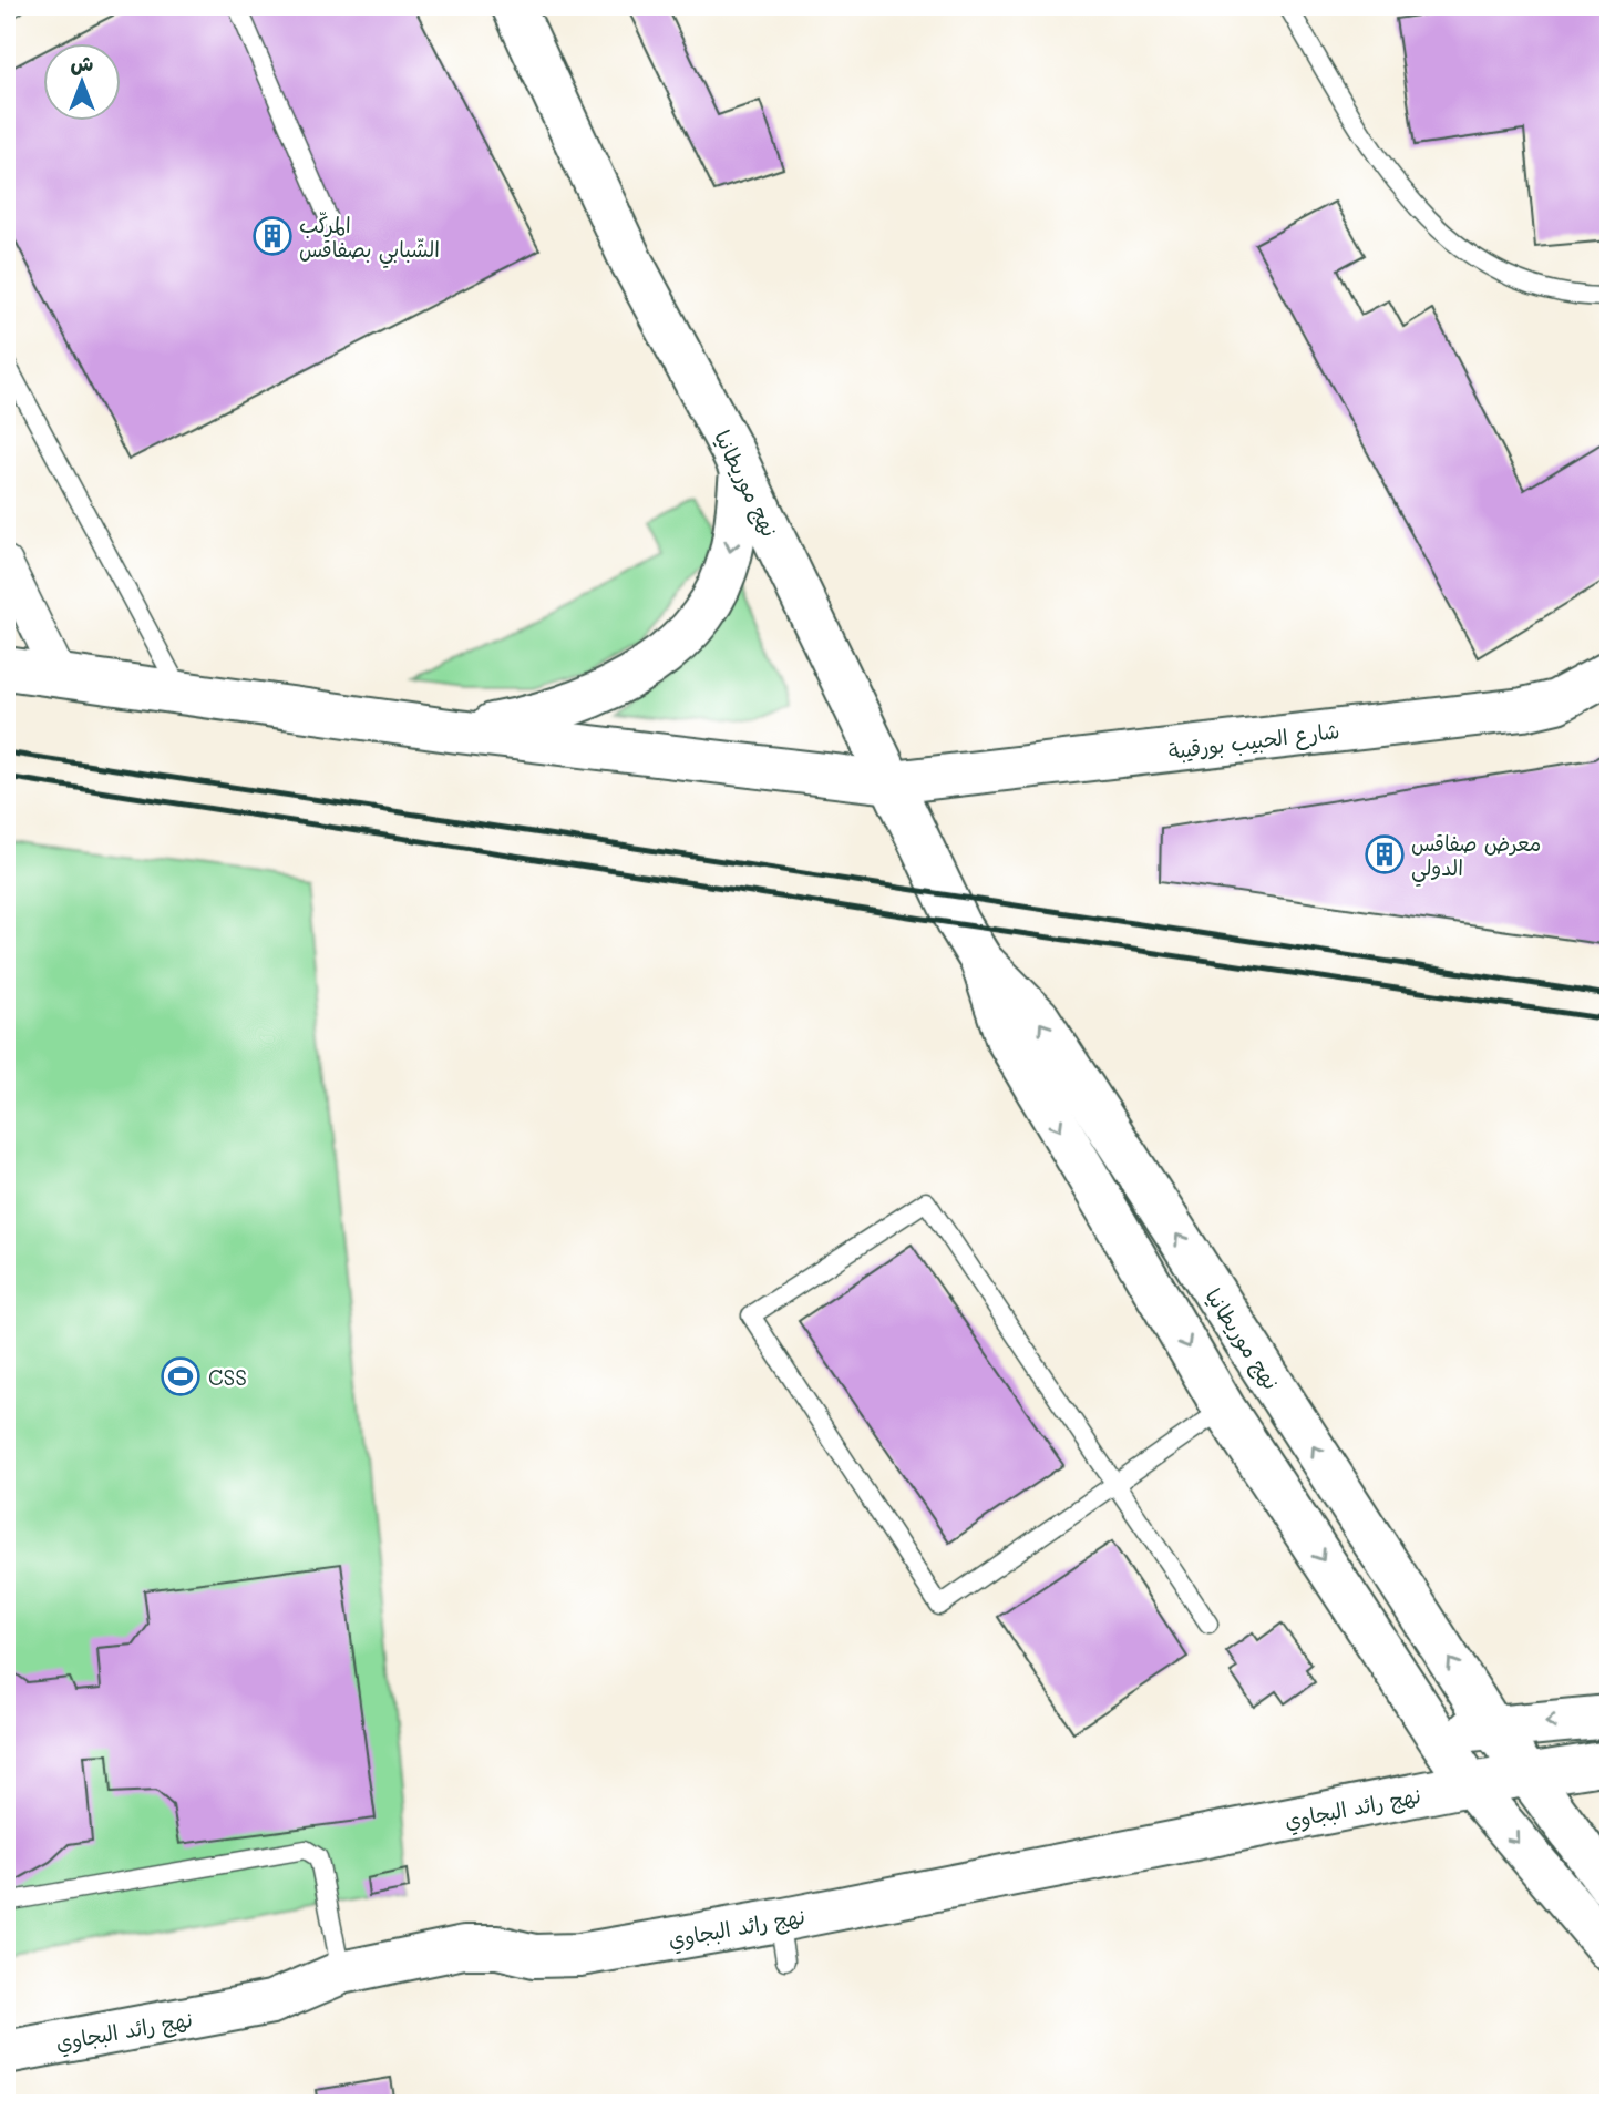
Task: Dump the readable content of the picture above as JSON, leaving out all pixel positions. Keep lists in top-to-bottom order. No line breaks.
{"streets":{"street":["نهج موريطانيا","شارع الحبيب بورقيبة","نهج رائد البجاوي"]},"crossings":[["نهج موريطانيا","شارع الحبيب بورقيبة"],["نهج موريطانيا","نهج رائد البجاوي"]],"places":{"building":["المركّب الشّبابي بصفاقس","معرض صفاقس الدولي"],"sports":["CSS"]},"north":"top"}
